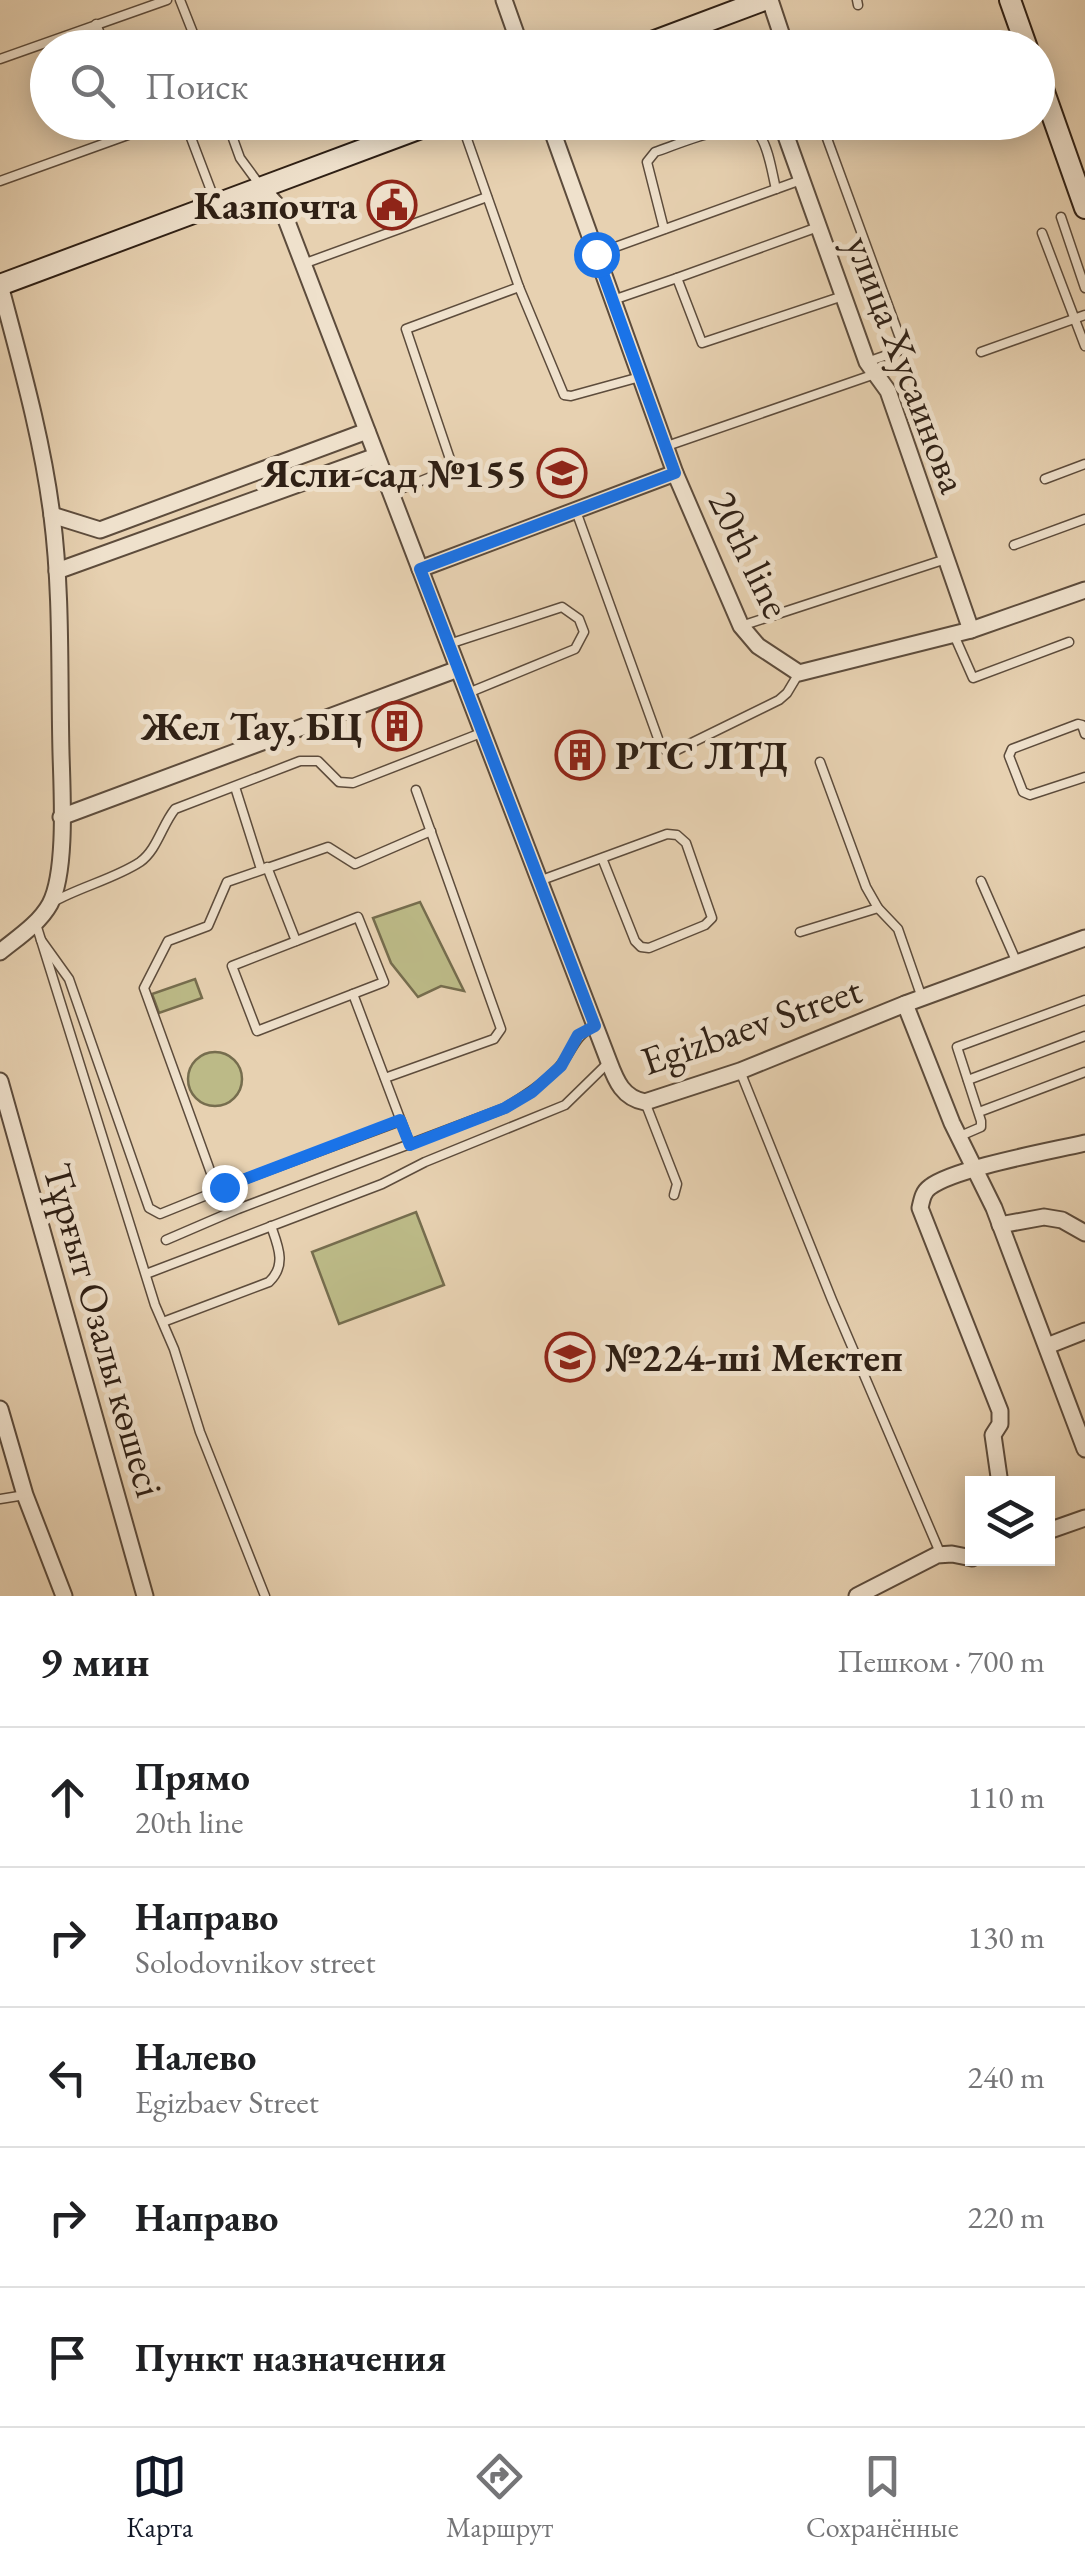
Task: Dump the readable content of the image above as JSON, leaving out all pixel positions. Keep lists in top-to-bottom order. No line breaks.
{"streets":{"street":["улица Хусаинова","20th line","Egizbaev Street","Тұрғыт Озалы көшесі"]},"places":{"public building":["Казпочта"],"school or university":["Ясли-сад №155","№224-ші Мектеп"],"building":["Жел Тау, БЦ","РТС ЛТД"]},"page":{"search":"Поиск","heading":["9 мин","Пешком · 700 m"],"list":[["Прямо","20th line","110 m"],["Направо","Solodovnikov street","130 m"],["Налево","Egizbaev Street","240 m"],["Направо","220 m"],"Пункт назначения"],"nav":["Карта","Маршрут","Сохранённые"]}}
